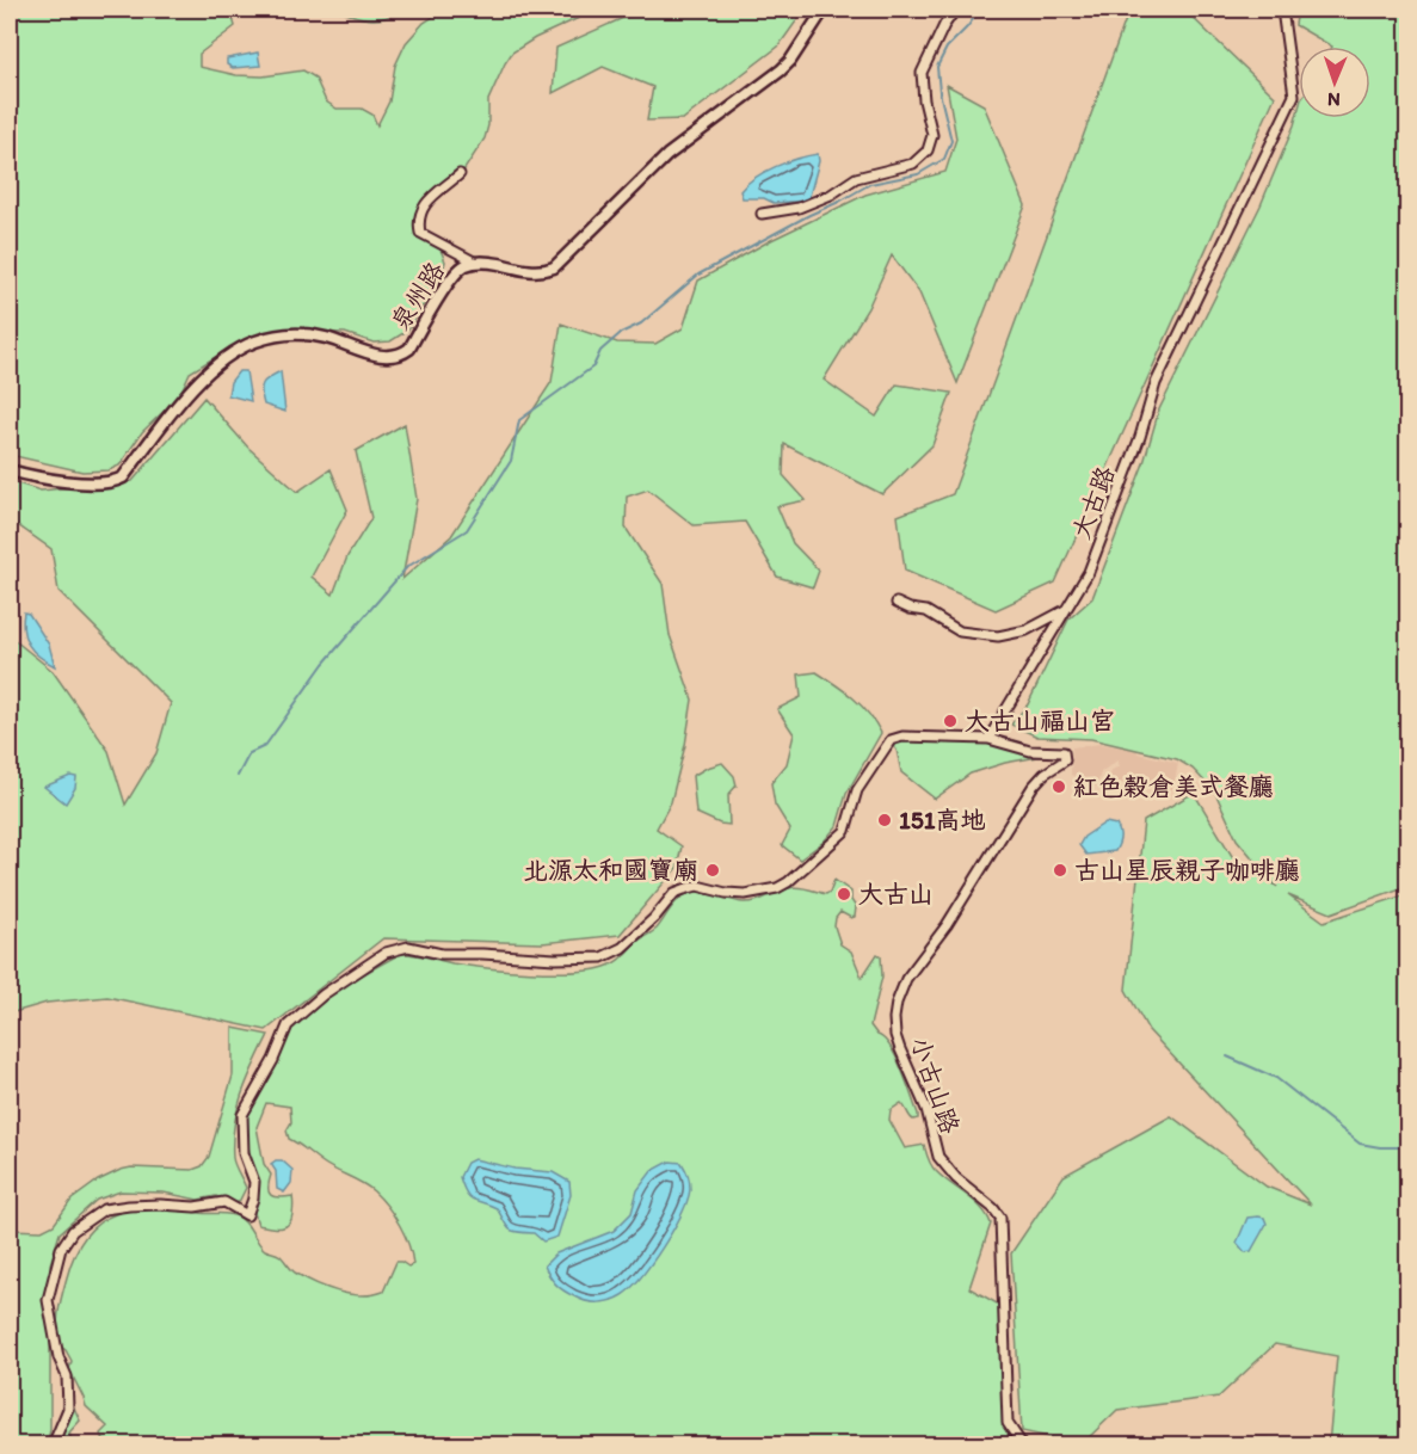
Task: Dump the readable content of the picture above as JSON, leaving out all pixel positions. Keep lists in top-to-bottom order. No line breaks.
{"streets":{"street":["泉州路","大古路","小古山路"]},"crossings":[["大古路","小古山路"]],"places":["大古山福山宮","紅色榖倉美式餐廳","151高地","北源太和國寶廟","古山星辰親子咖啡廳","大古山"],"north":"bottom"}
